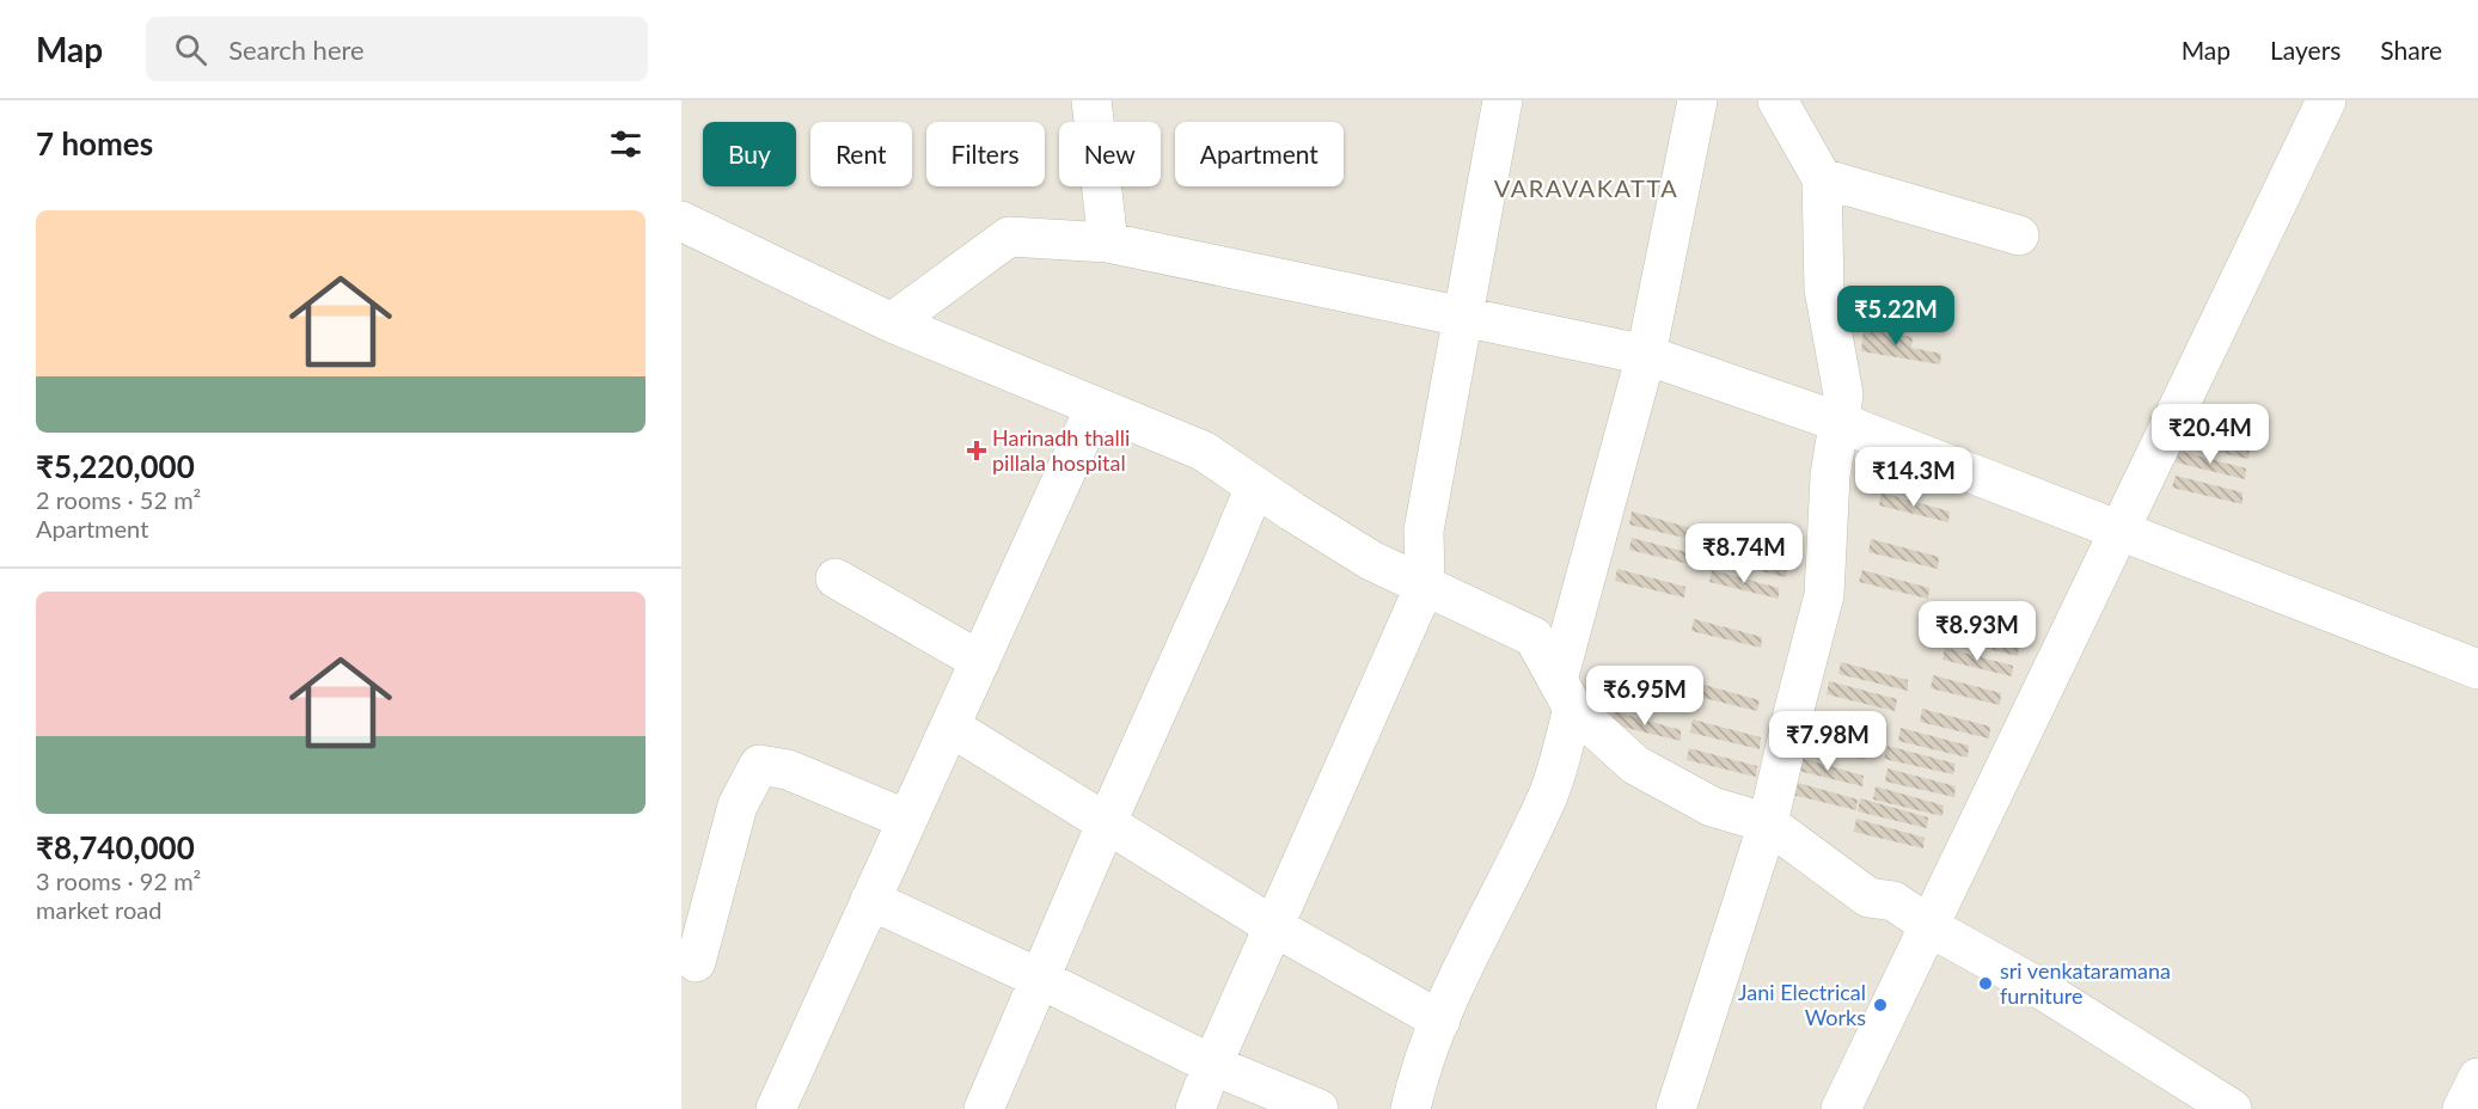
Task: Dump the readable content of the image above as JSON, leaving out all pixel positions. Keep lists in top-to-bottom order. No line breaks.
{"districts":["VARAVAKATTA"],"places":{"health":["Harinadh thalli pillala hospital"],"other":["sri venkataramana furniture","Jani Electrical Works"]},"page":{"header":"Map","search":"Search here","nav":["Map","Layers","Share"],"heading":"7 homes","chip":["Buy","Rent","Filters","New","Apartment"],"list":[{"name":"₹5,220,000","note":"2 rooms · 52 m² · Apartment"},{"name":"₹8,740,000","note":"3 rooms · 92 m² · market road"}],"price":["₹5.22M","₹20.4M","₹14.3M","₹8.74M","₹8.93M","₹6.95M","₹7.98M"]}}
